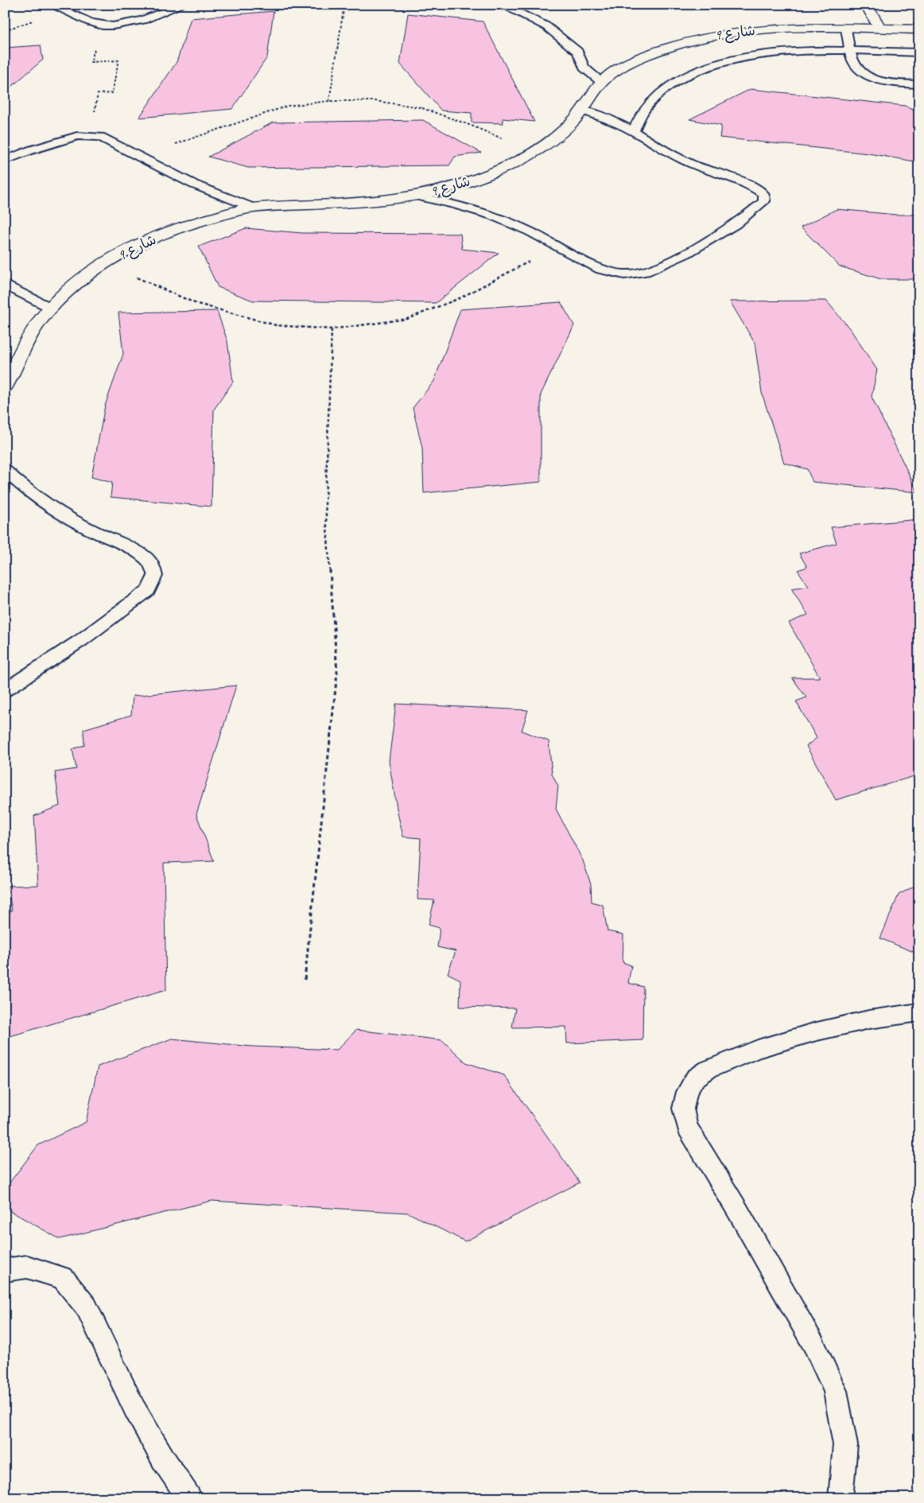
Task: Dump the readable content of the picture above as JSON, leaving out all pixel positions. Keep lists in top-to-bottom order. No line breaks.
{"streets":{"street":["شارع 9"]}}
